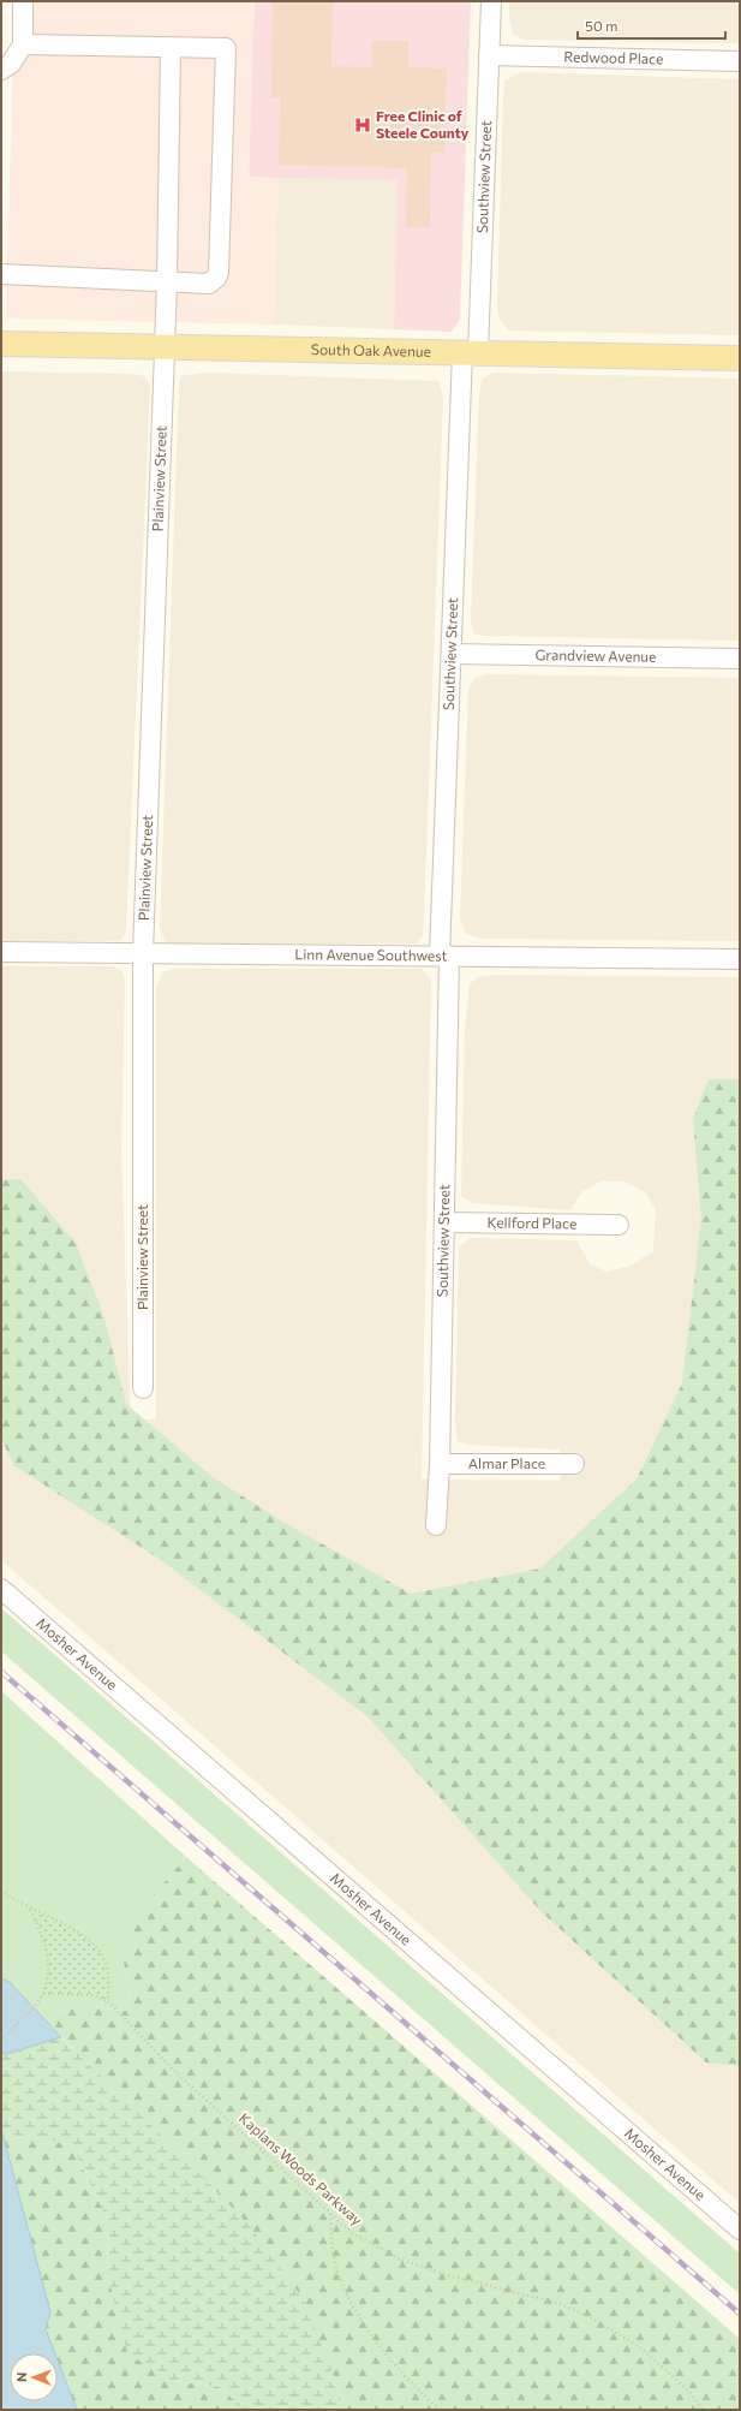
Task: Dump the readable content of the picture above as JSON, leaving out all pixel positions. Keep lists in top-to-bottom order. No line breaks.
{"streets":{"main road":["South Oak Avenue"],"street":["Redwood Place","Southview Street","Plainview Street","Grandview Avenue","Linn Avenue Southwest","Kellford Place","Almar Place","Mosher Avenue"],"path":["Kaplans Woods Parkway"]},"crossings":[["Redwood Place","Southview Street"],["Southview Street","South Oak Avenue"],["Southview Street","Grandview Avenue"],["Southview Street","Linn Avenue Southwest"],["Southview Street","Kellford Place"],["Southview Street","Almar Place"],["South Oak Avenue","Plainview Street"],["Plainview Street","Linn Avenue Southwest"]],"places":{"hospital":["Free Clinic of Steele County"]},"scale_bar":"50 m","north":"left"}
